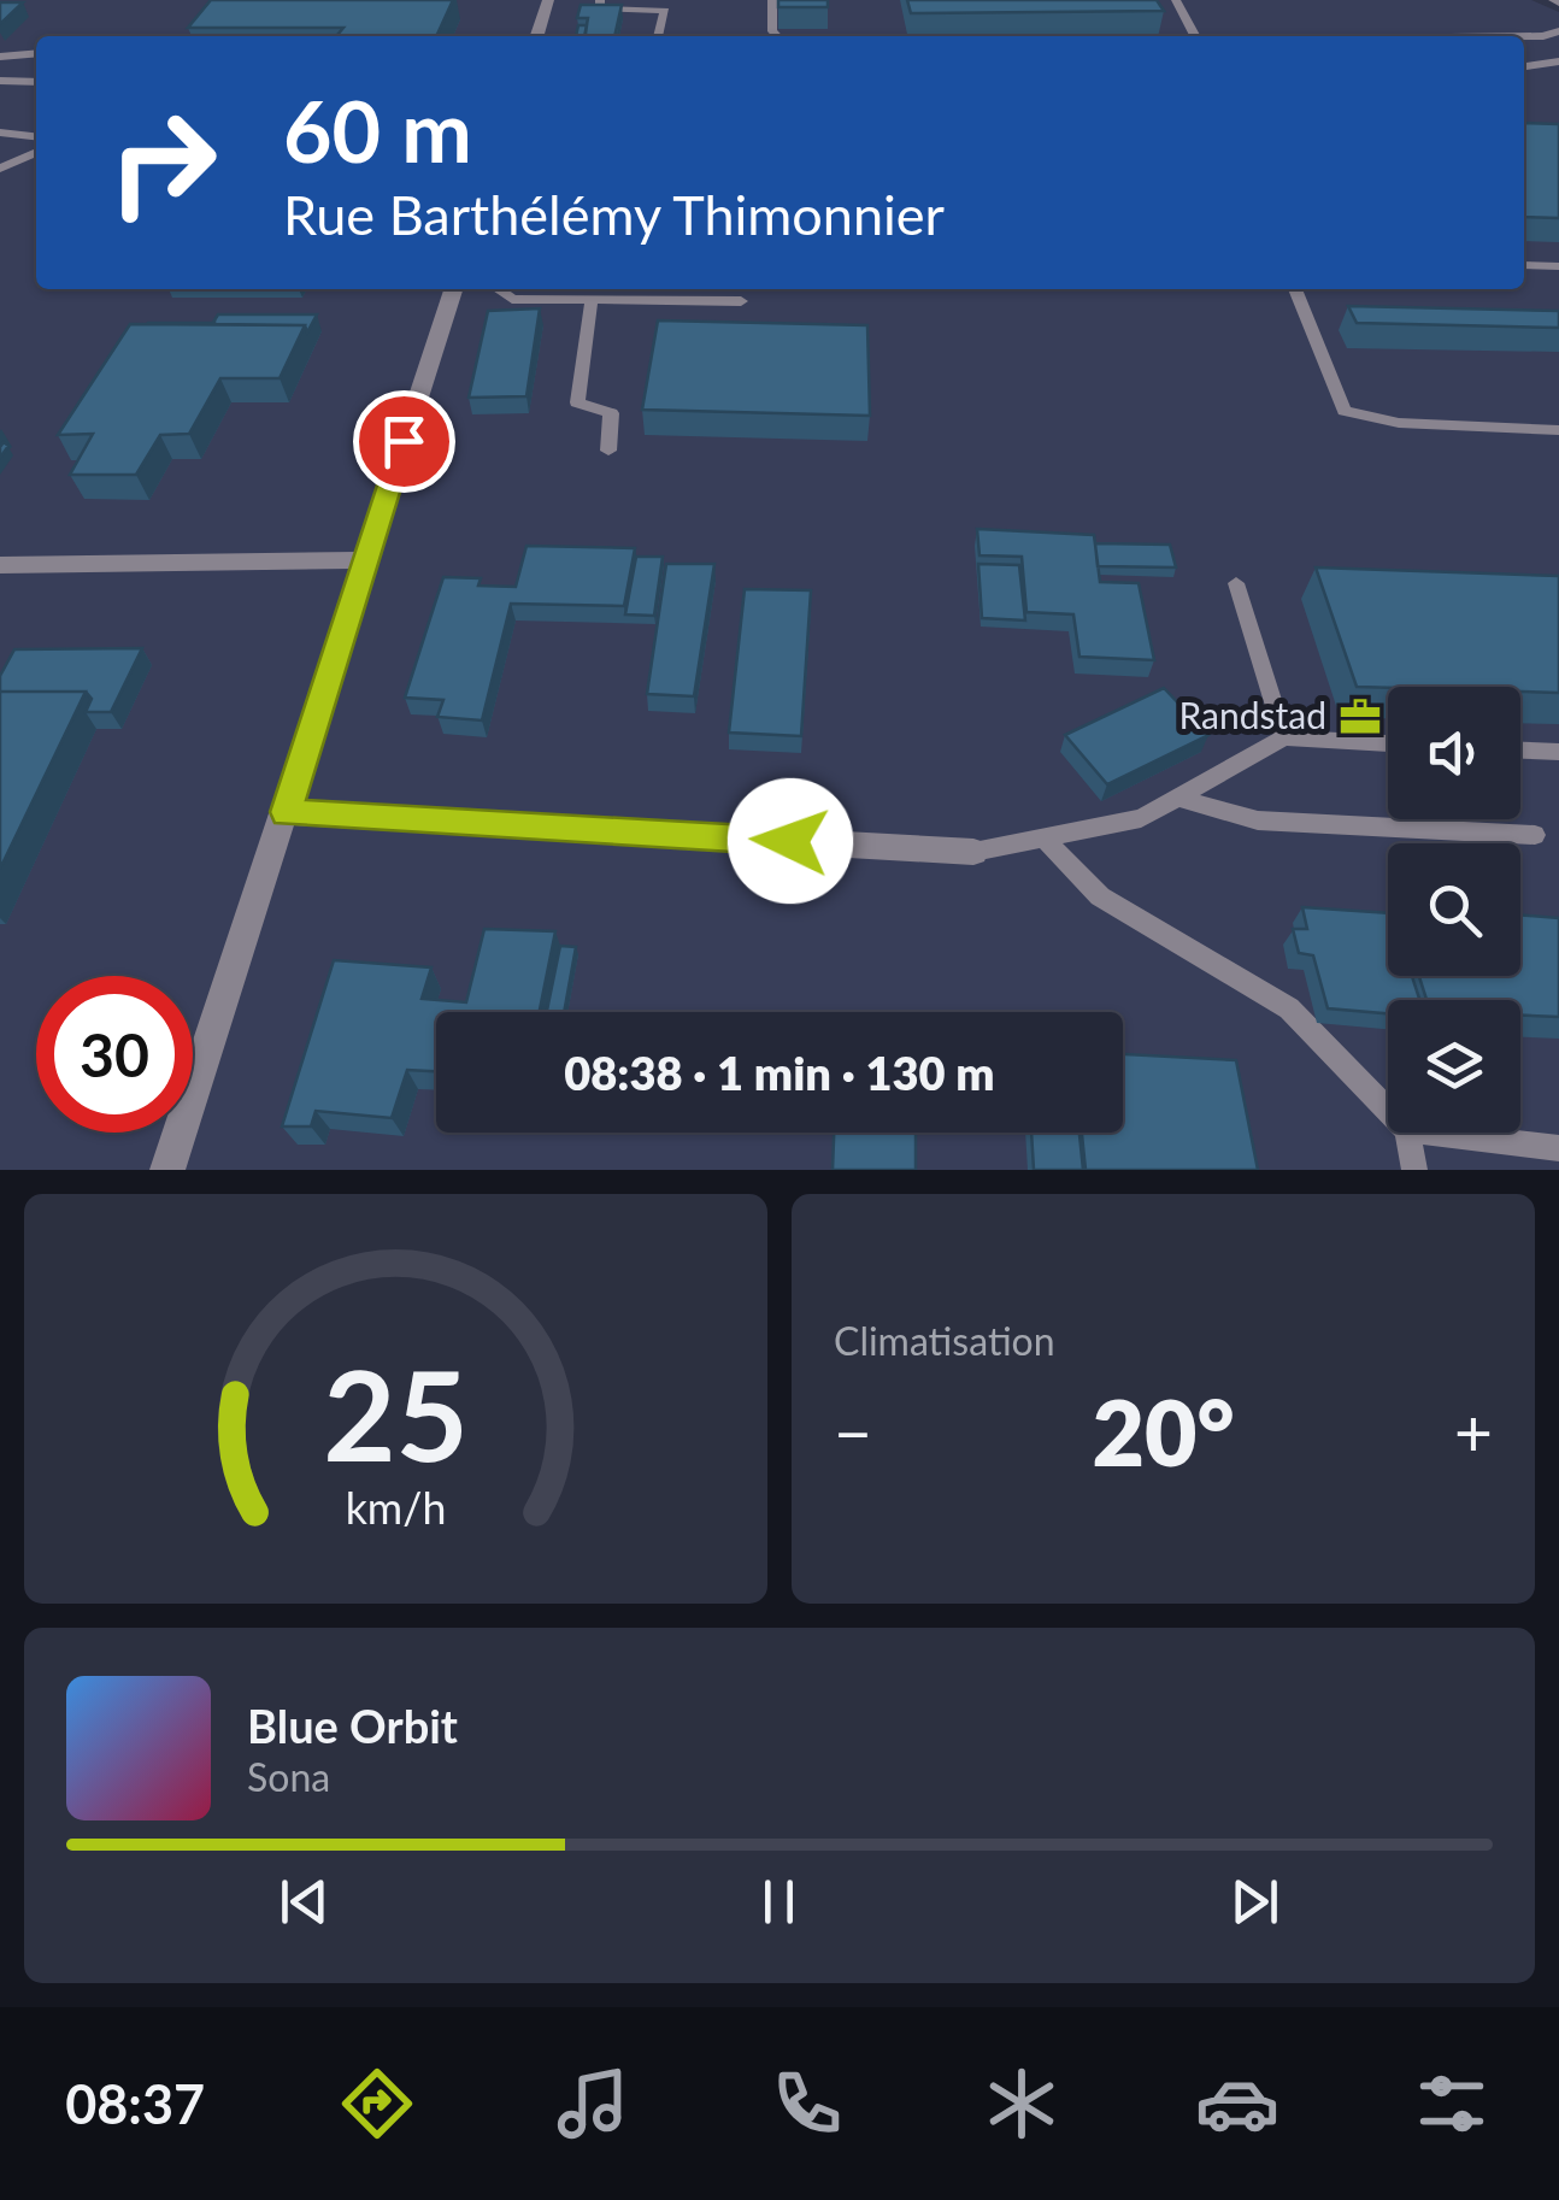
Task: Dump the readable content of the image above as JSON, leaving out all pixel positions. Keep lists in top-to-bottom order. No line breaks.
{"places":{"office":["Randstad"]},"page":{"turn":["60 m","Rue Barthélémy Thimonnier"],"limit":"30","trip":"08:38 · 1 min · 130 m","tile":"Climatisation","heat":["−","20°","+"],"song":["Blue Orbit","Sona"],"tabs":"08:37","gauge":["25","km/h"]}}
